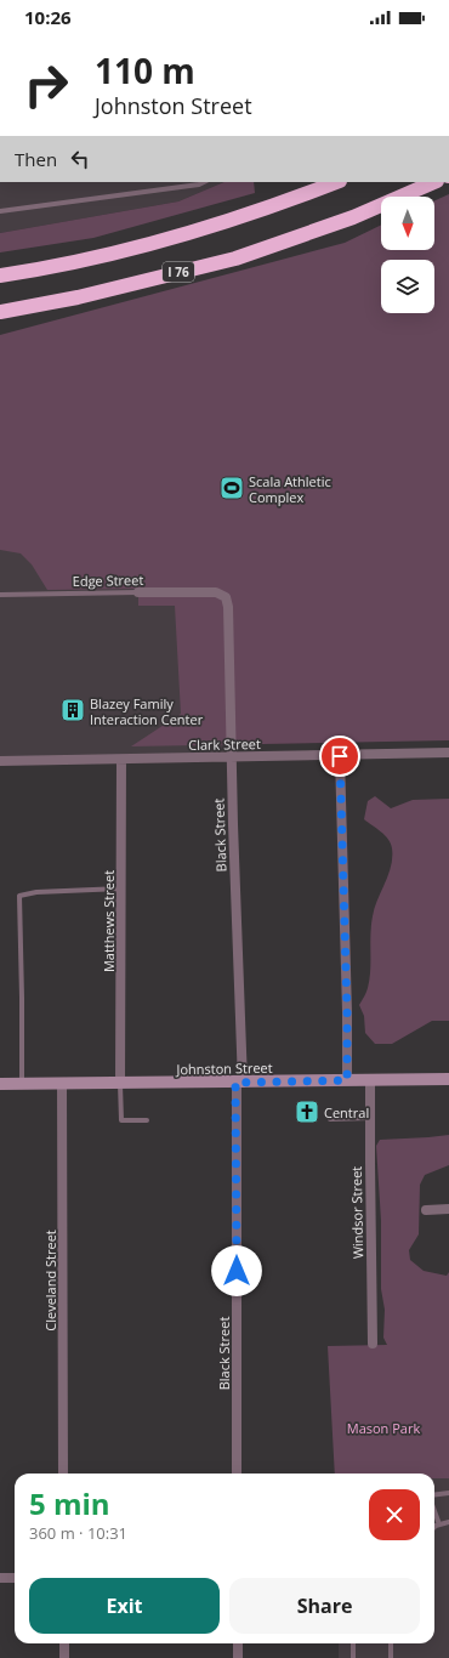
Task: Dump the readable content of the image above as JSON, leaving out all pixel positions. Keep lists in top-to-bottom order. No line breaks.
{"streets":{"highway":["I 76"],"main road":["Johnston Street"],"street":["Edge Street","Clark Street","Black Street","Matthews Street","Windsor Street","Cleveland Street"]},"crossings":[["Edge Street","Black Street"],["Clark Street","Black Street"],["Clark Street","Matthews Street"],["Black Street","Johnston Street"],["Matthews Street","Johnston Street"],["Johnston Street","Windsor Street"],["Johnston Street","Cleveland Street"]],"parks":["Mason Park"],"places":{"sports":["Scala Athletic Complex"],"building":["Blazey Family Interaction Center"],"church":["Central"]},"north":"bottom","page":{"status":"10:26","turn":["110 m","Johnston Street"],"then":"Then","heading":["5 min","360 m · 10:31"],"buttons":["Exit","Share"]}}
